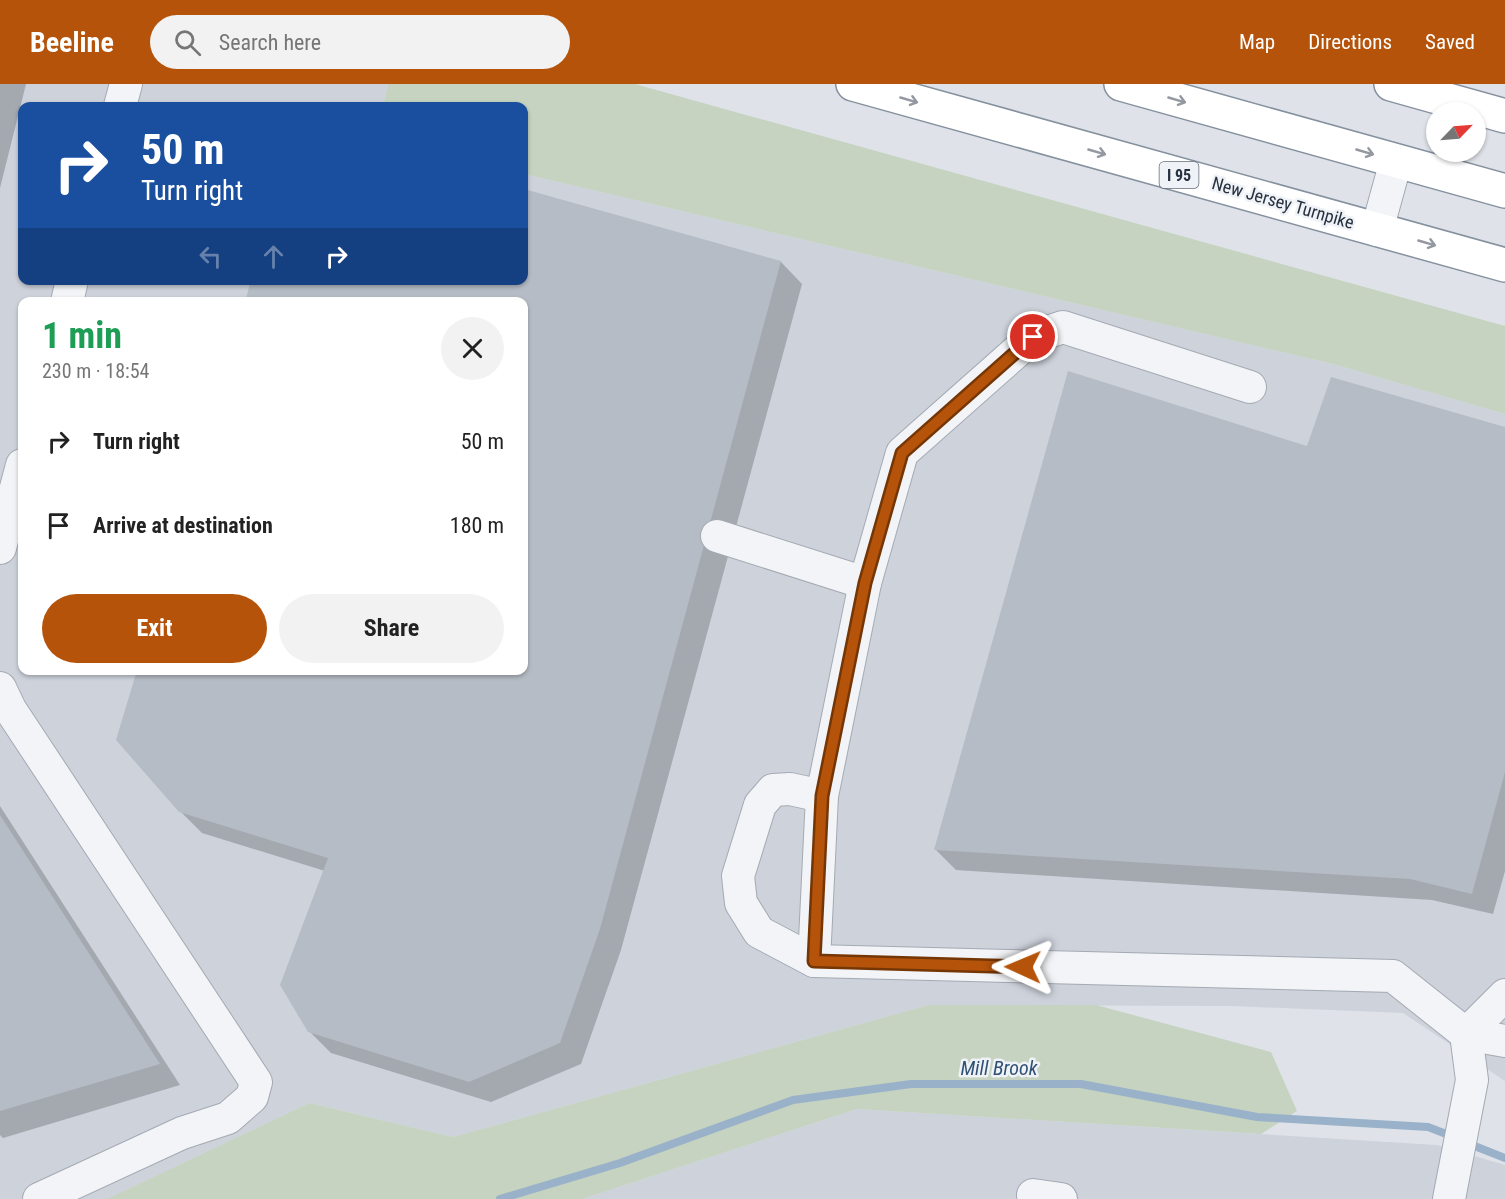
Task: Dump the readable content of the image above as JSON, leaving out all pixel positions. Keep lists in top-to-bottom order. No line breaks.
{"streets":{"highway":["I 95","New Jersey Turnpike"]},"water":["Mill Brook"],"north":"top right","page":{"header":"Beeline","search":"Search here","nav":["Map","Directions","Saved"],"turn":["50 m","Turn right"],"heading":["1 min","230 m · 18:54"],"list":[{"name":"Turn right","value":"50 m"},{"name":"Arrive at destination","value":"180 m"}],"buttons":["Exit","Share"]}}
